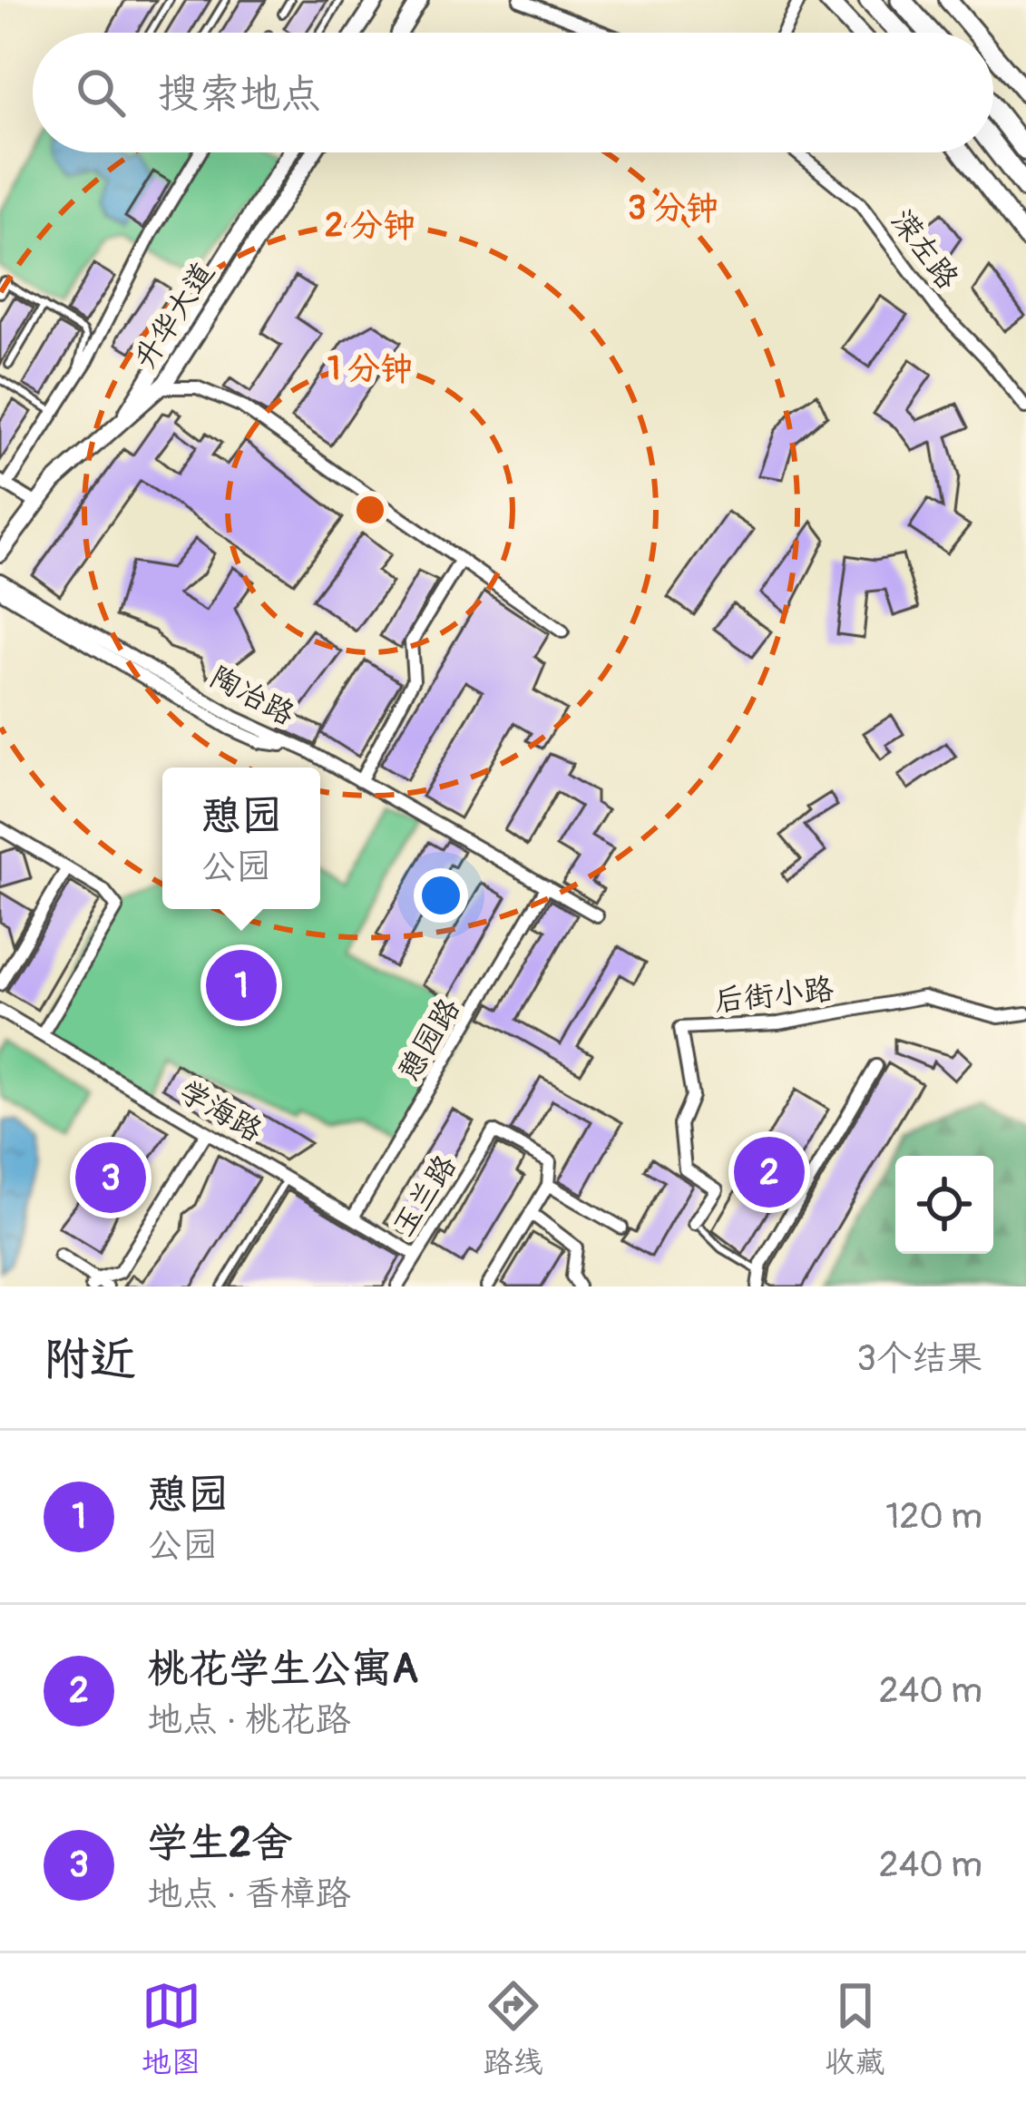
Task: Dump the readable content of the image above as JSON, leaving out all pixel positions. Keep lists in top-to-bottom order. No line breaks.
{"streets":{"street":["溁左路","升华大道","陶冶路","后街小路","憩园路","学海路","玉兰路"]},"crossings":[["陶冶路","憩园路"],["憩园路","学海路"],["学海路","玉兰路"]],"page":{"search":"搜索地点","popup":["憩园","公园"],"pins":["1","2","3"],"heading":["附近","3个结果"],"list":[{"mark":"1","name":"憩园","note":"公园","value":"120 m"},{"mark":"2","name":"桃花学生公寓A","note":"地点 · 桃花路","value":"240 m"},{"mark":"3","name":"学生2舍","note":"地点 · 香樟路","value":"240 m"}],"nav":["地图","路线","收藏"]},"rings":["3 分钟","2 分钟","1 分钟"]}
